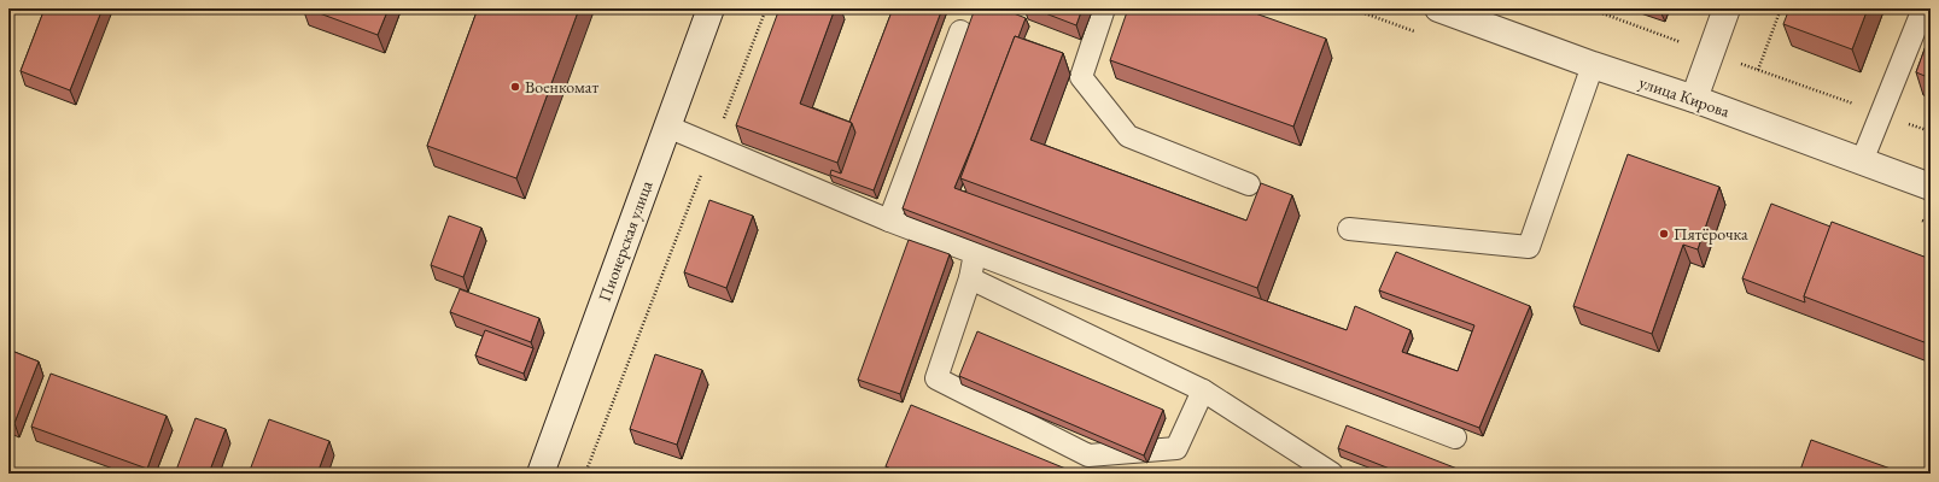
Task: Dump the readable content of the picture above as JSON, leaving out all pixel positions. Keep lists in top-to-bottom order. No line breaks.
{"streets":{"street":["улица Кирова","Пионерская улица"]},"places":["Военкомат","Пятёрочка"]}
